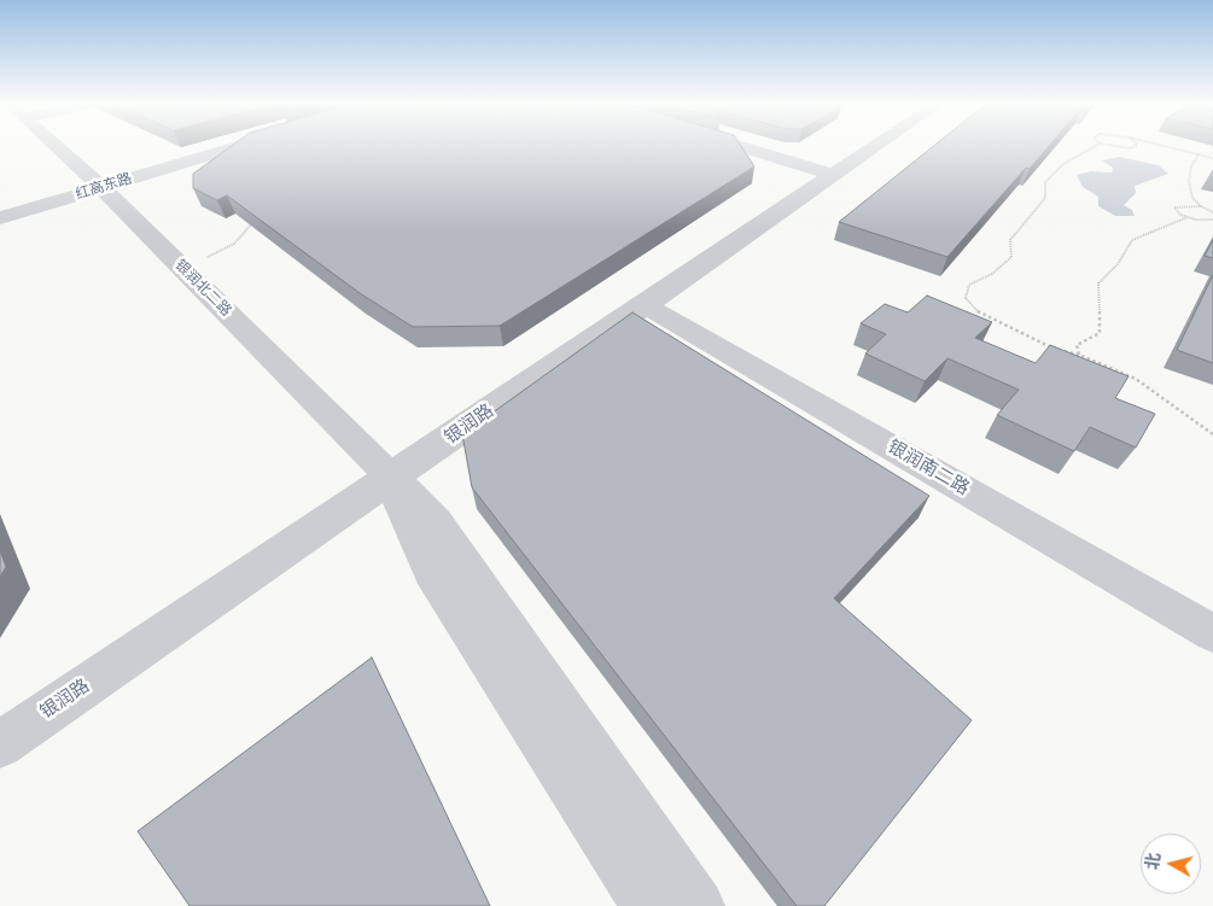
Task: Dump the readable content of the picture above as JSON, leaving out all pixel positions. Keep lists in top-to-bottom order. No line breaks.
{"streets":{"street":["红高东路","银润北二路","银润路","银润南二路"]},"crossings":[["红高东路","银润北二路"],["银润北二路","银润路"],["银润路","银润南二路"]],"north":"left"}
